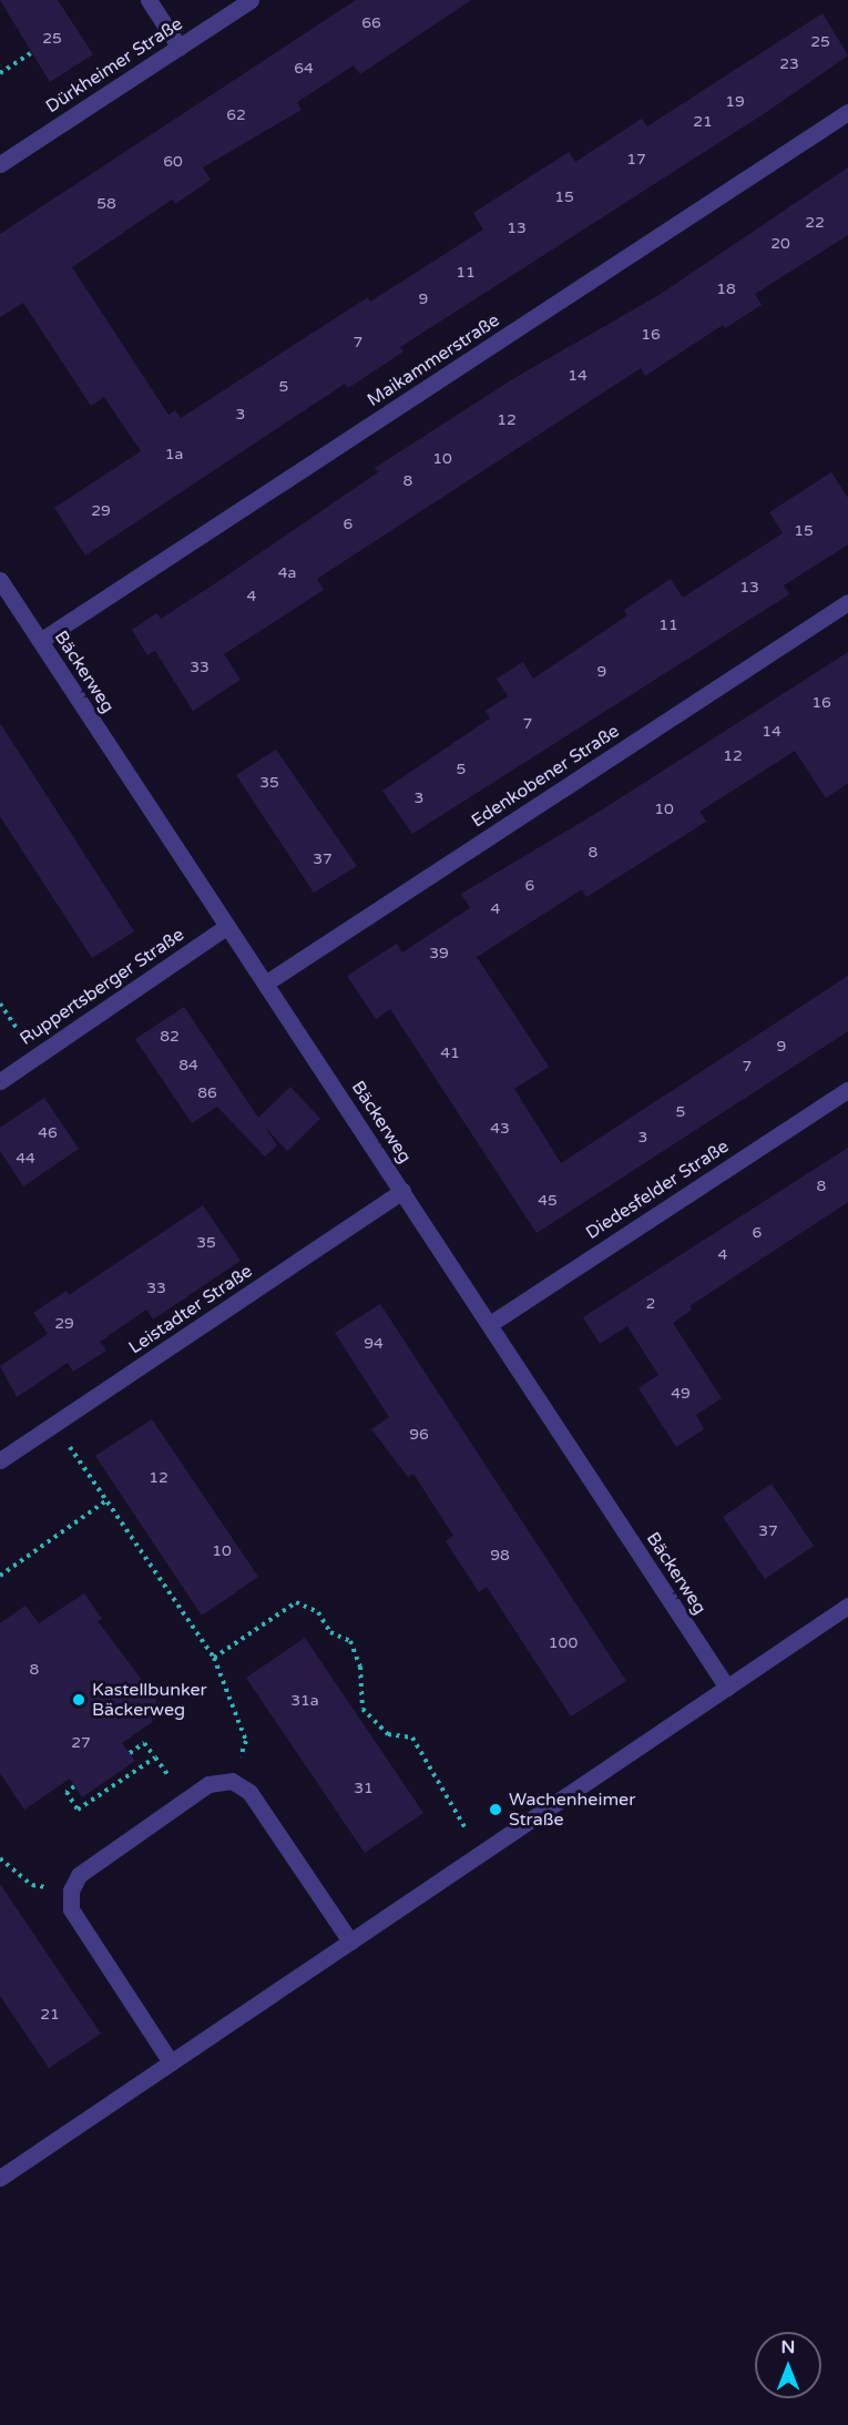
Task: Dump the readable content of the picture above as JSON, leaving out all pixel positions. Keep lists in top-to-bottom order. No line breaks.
{"streets":{"street":["Dürkheimer Straße","Maikammerstraße","Bäckerweg","Edenkobener Straße","Ruppertsberger Straße","Diedesfelder Straße","Leistadter Straße"]},"crossings":[["Maikammerstraße","Bäckerweg"],["Bäckerweg","Edenkobener Straße"],["Bäckerweg","Ruppertsberger Straße"],["Bäckerweg","Diedesfelder Straße"],["Bäckerweg","Leistadter Straße"]],"places":["Kastellbunker Bäckerweg","Wachenheimer Straße"],"house_numbers":["66","25","25","23","64","19","62","21","17","60","15","58","22","13","20","11","18","9","16","7","14","5","3","12","1a","10","8","29","6","15","4a","13","4","11","33","9","16","7","14","12","5","35","3","10","8","37","6","4","39","82","9","41","84","7","86","5","43","46","3","44","8","45","6","35","4","33","2","29","94","49","96","12","37","10","98","100","8","31a","27","31","21"],"north":"top"}
